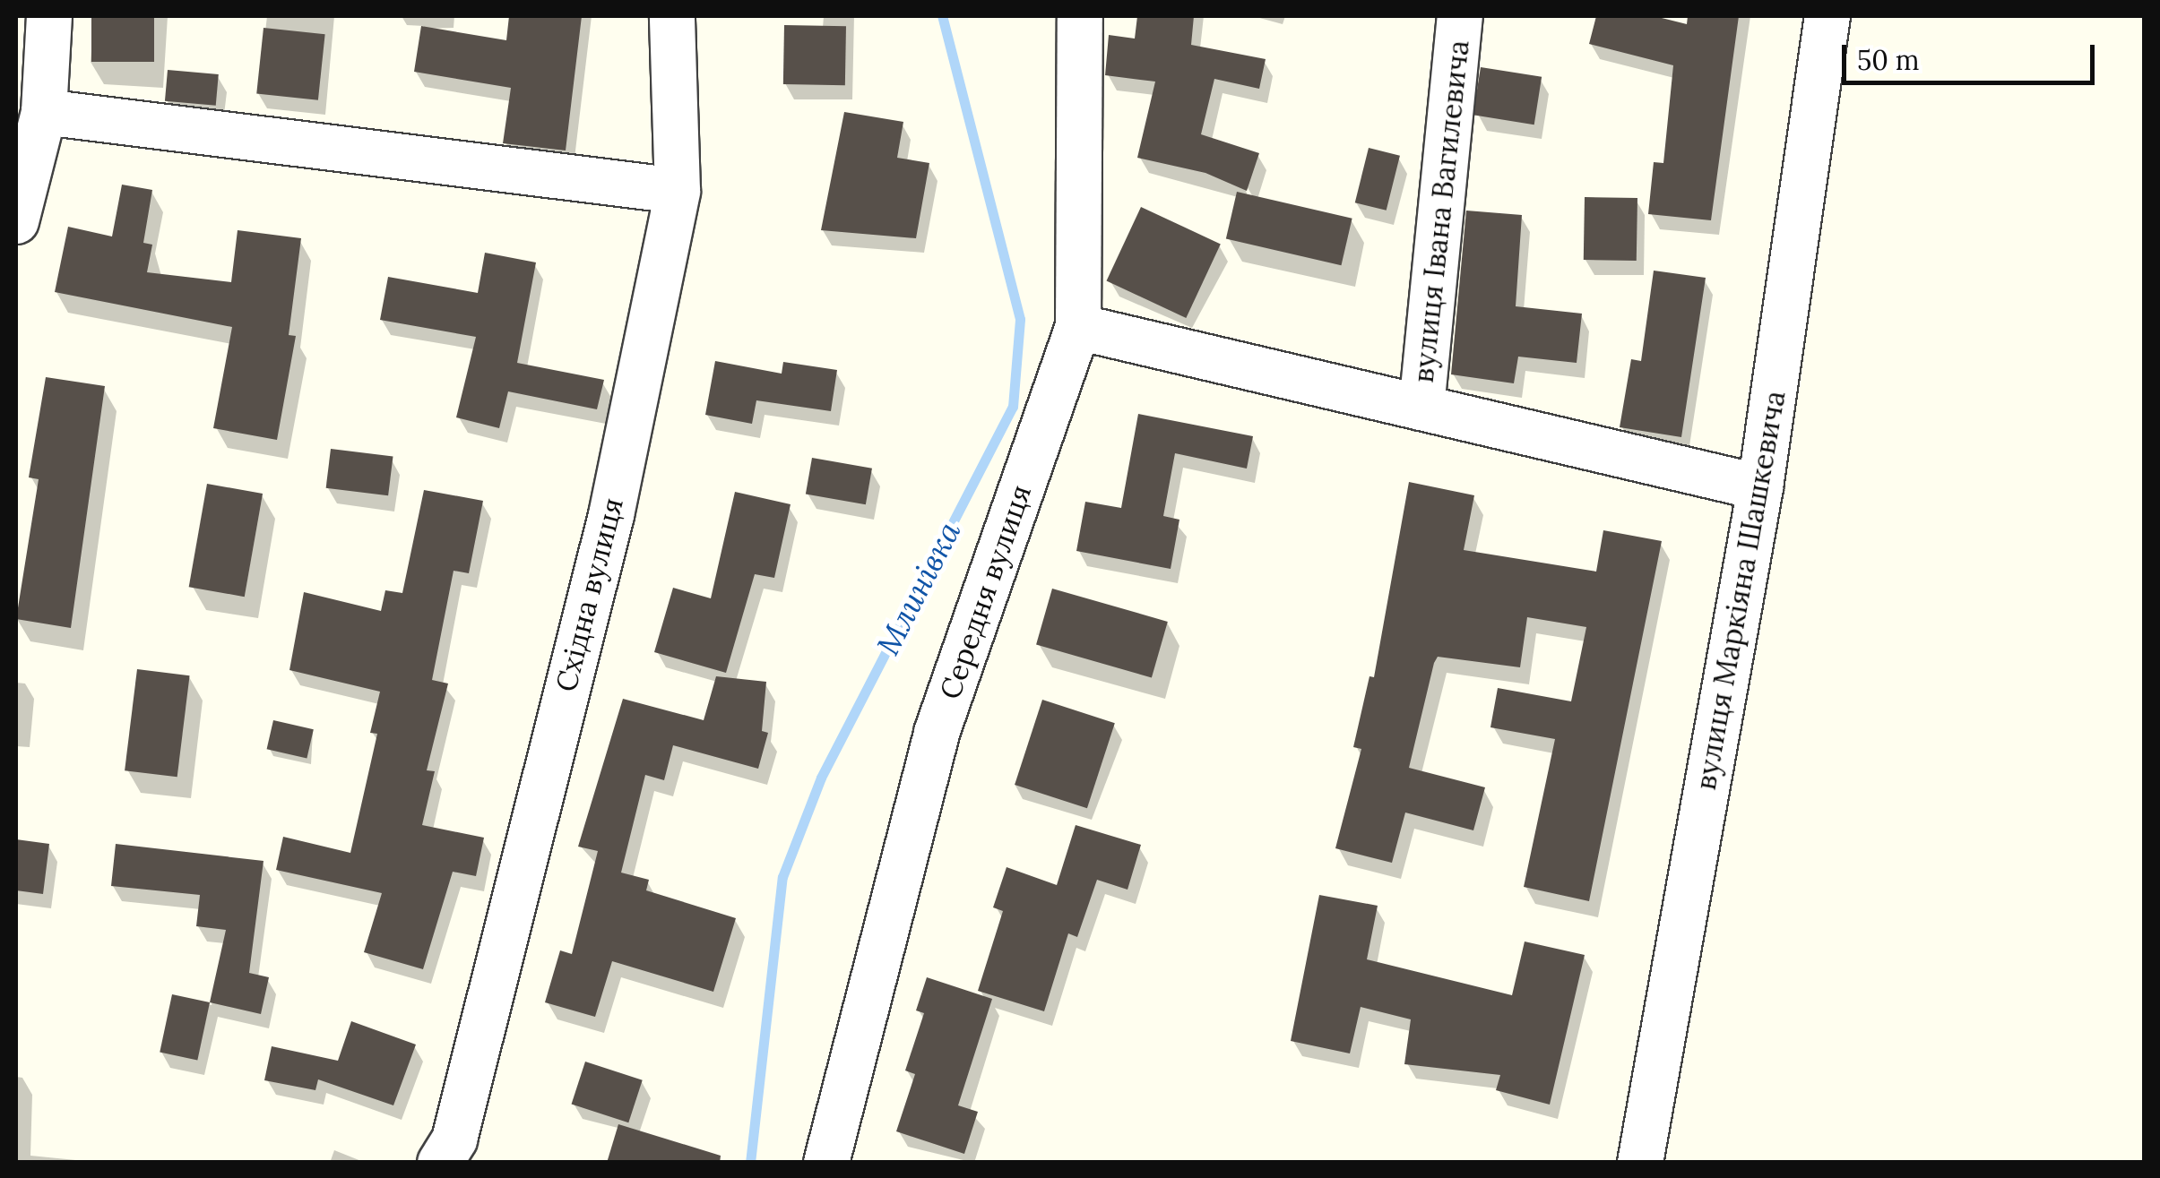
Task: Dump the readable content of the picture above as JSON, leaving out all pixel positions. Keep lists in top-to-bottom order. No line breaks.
{"streets":{"street":["вулиця Івана Вагилевича","вулиця Маркіяна Шашкевича","Середня вулиця","Східна вулиця"]},"water":["Млинівка"],"scale_bar":"50 m"}
